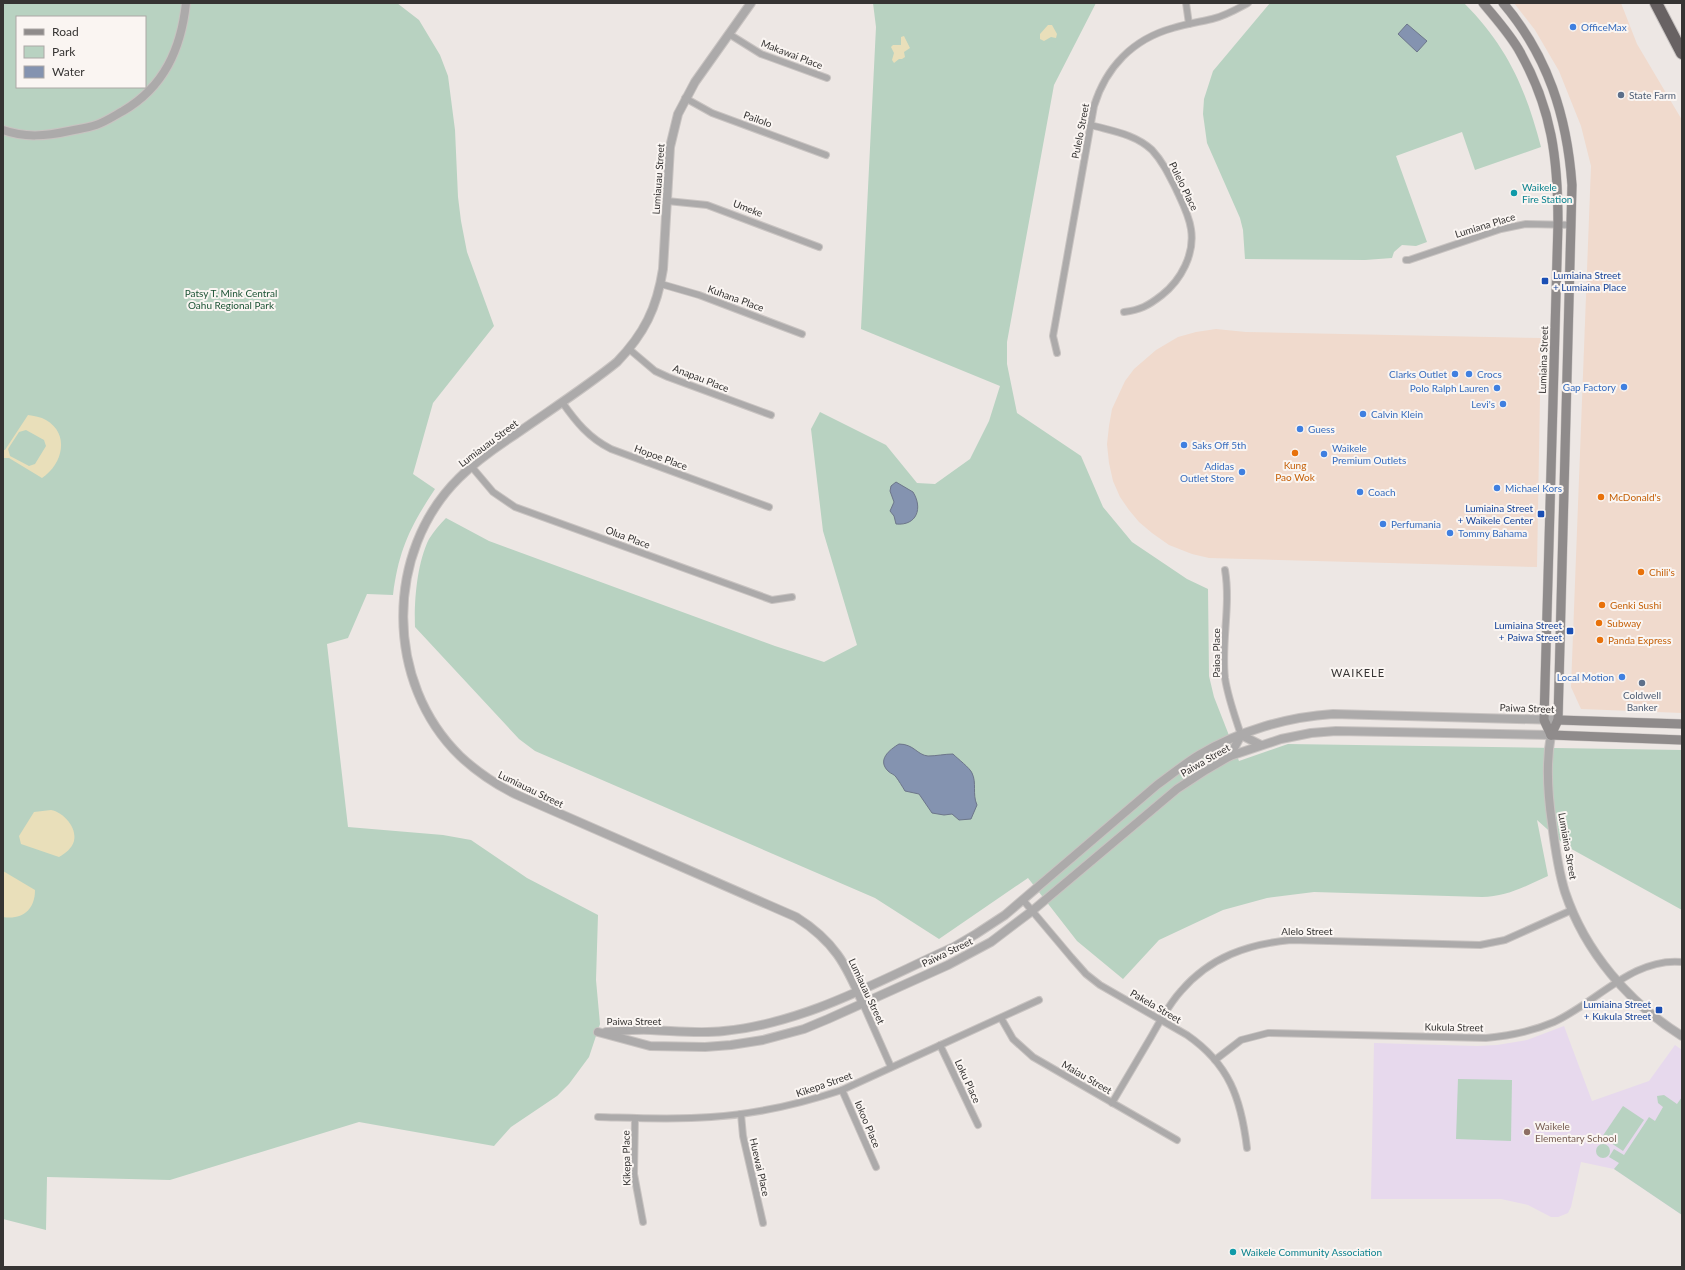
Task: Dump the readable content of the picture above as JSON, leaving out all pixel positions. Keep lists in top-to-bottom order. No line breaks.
{"streets":{"main road":["Lumiaina Street","Paiwa Street"],"street":["Makawai Place","Pailolo","Pulelo Street","Lumiauau Street","Pulelo Place","Umeke","Lumiana Place","Kuhana Place","Anapau Place","Hopoe Place","Olua Place","Paioa Place","Alelo Street","Pakela Street","Kukula Street","Maiau Street","Loku Place","Kikepa Street","Iokoo Place","Kikepa Place","Huewai Place"]},"crossings":[["Makawai Place","Lumiauau Street"],["Pailolo","Lumiauau Street"],["Pulelo Street","Pulelo Place"],["Lumiauau Street","Umeke"],["Lumiauau Street","Kuhana Place"],["Lumiauau Street","Anapau Place"],["Lumiauau Street","Hopoe Place"],["Lumiauau Street","Olua Place"],["Lumiauau Street","Paiwa Street"],["Lumiauau Street","Kikepa Street"],["Lumiana Place","Lumiaina Street"],["Lumiaina Street","Paiwa Street"],["Lumiaina Street","Alelo Street"],["Lumiaina Street","Kukula Street"],["Paioa Place","Paiwa Street"],["Paiwa Street","Pakela Street"],["Alelo Street","Pakela Street"],["Alelo Street","Maiau Street"],["Pakela Street","Kukula Street"],["Maiau Street","Kikepa Street"],["Loku Place","Kikepa Street"],["Kikepa Street","Iokoo Place"],["Kikepa Street","Kikepa Place"],["Kikepa Street","Huewai Place"]],"districts":["WAIKELE"],"parks":["Patsy T. Mink Central Oahu Regional Park"],"places":{"other":["OfficeMax","State Farm","Waikele Fire Station","Clarks Outlet","Crocs","Gap Factory","Polo Ralph Lauren","Levi's","Calvin Klein","Guess","Saks Off 5th","Kung Pao Wok","Waikele Premium Outlets","Adidas Outlet Store","Michael Kors","Coach","McDonald's","Perfumania","Tommy Bahama","Chili's","Genki Sushi","Subway","Panda Express","Local Motion","Coldwell Banker","Waikele Elementary School","Waikele Community Association"],"transit":["Lumiaina Street + Lumiaina Place","Lumiaina Street + Waikele Center","Lumiaina Street + Paiwa Street","Lumiaina Street + Kukula Street"]},"legend":["Road","Park","Water"]}
